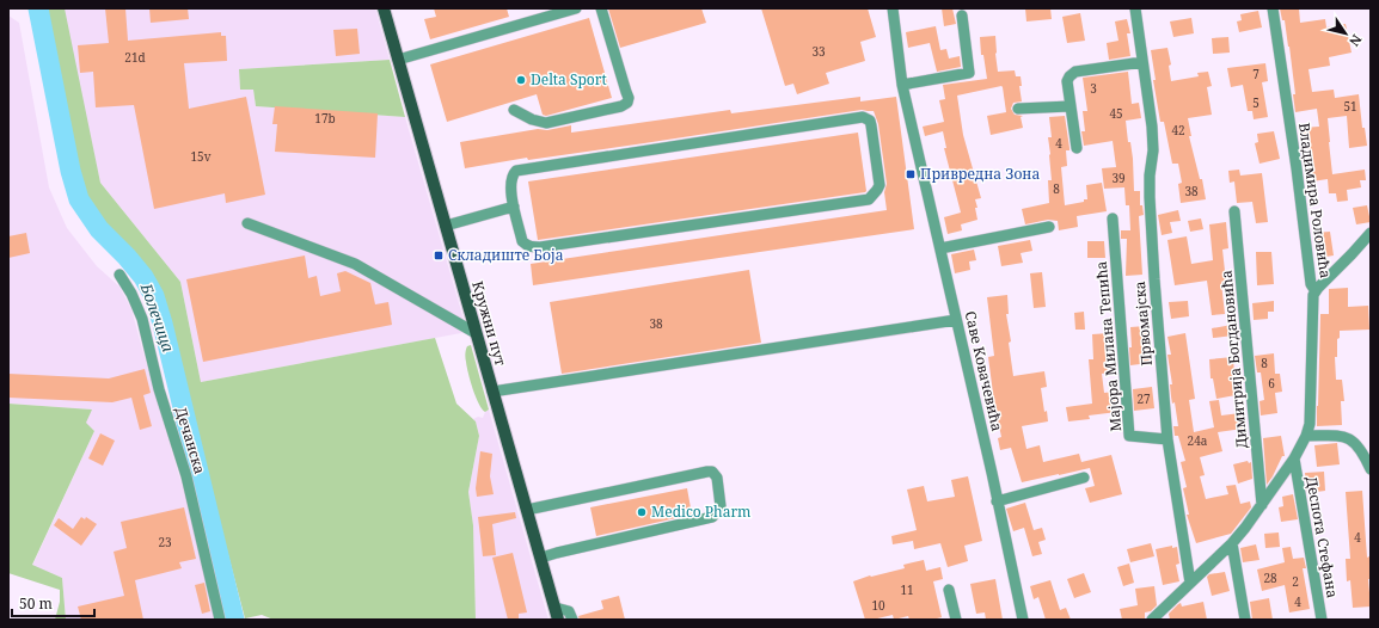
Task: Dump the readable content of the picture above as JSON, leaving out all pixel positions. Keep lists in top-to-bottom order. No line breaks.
{"streets":{"main road":["Кружни пут"],"street":["Владимира Роловића","Првомајска","Мајора Милана Тепића","Димитрија Богдановића","Саве Ковачевића","Дечанска","Деспота Стефана"]},"crossings":[["Владимира Роловића","Првомајска"],["Владимира Роловића","Димитрија Богдановића"],["Владимира Роловића","Деспота Стефана"],["Првомајска","Мајора Милана Тепића"]],"water":["Болечица"],"places":{"other":["Delta Sport","Medico Pharm"],"transit":["Привредна Зона","Складиште Боја"]},"house_numbers":["33","21d","7","3","5","51","45","17b","42","4","15v","39","8","38","38","8","6","27","24a","4","23","28","2","11","4","10"],"scale_bar":"50 m","north":"bottom right"}
